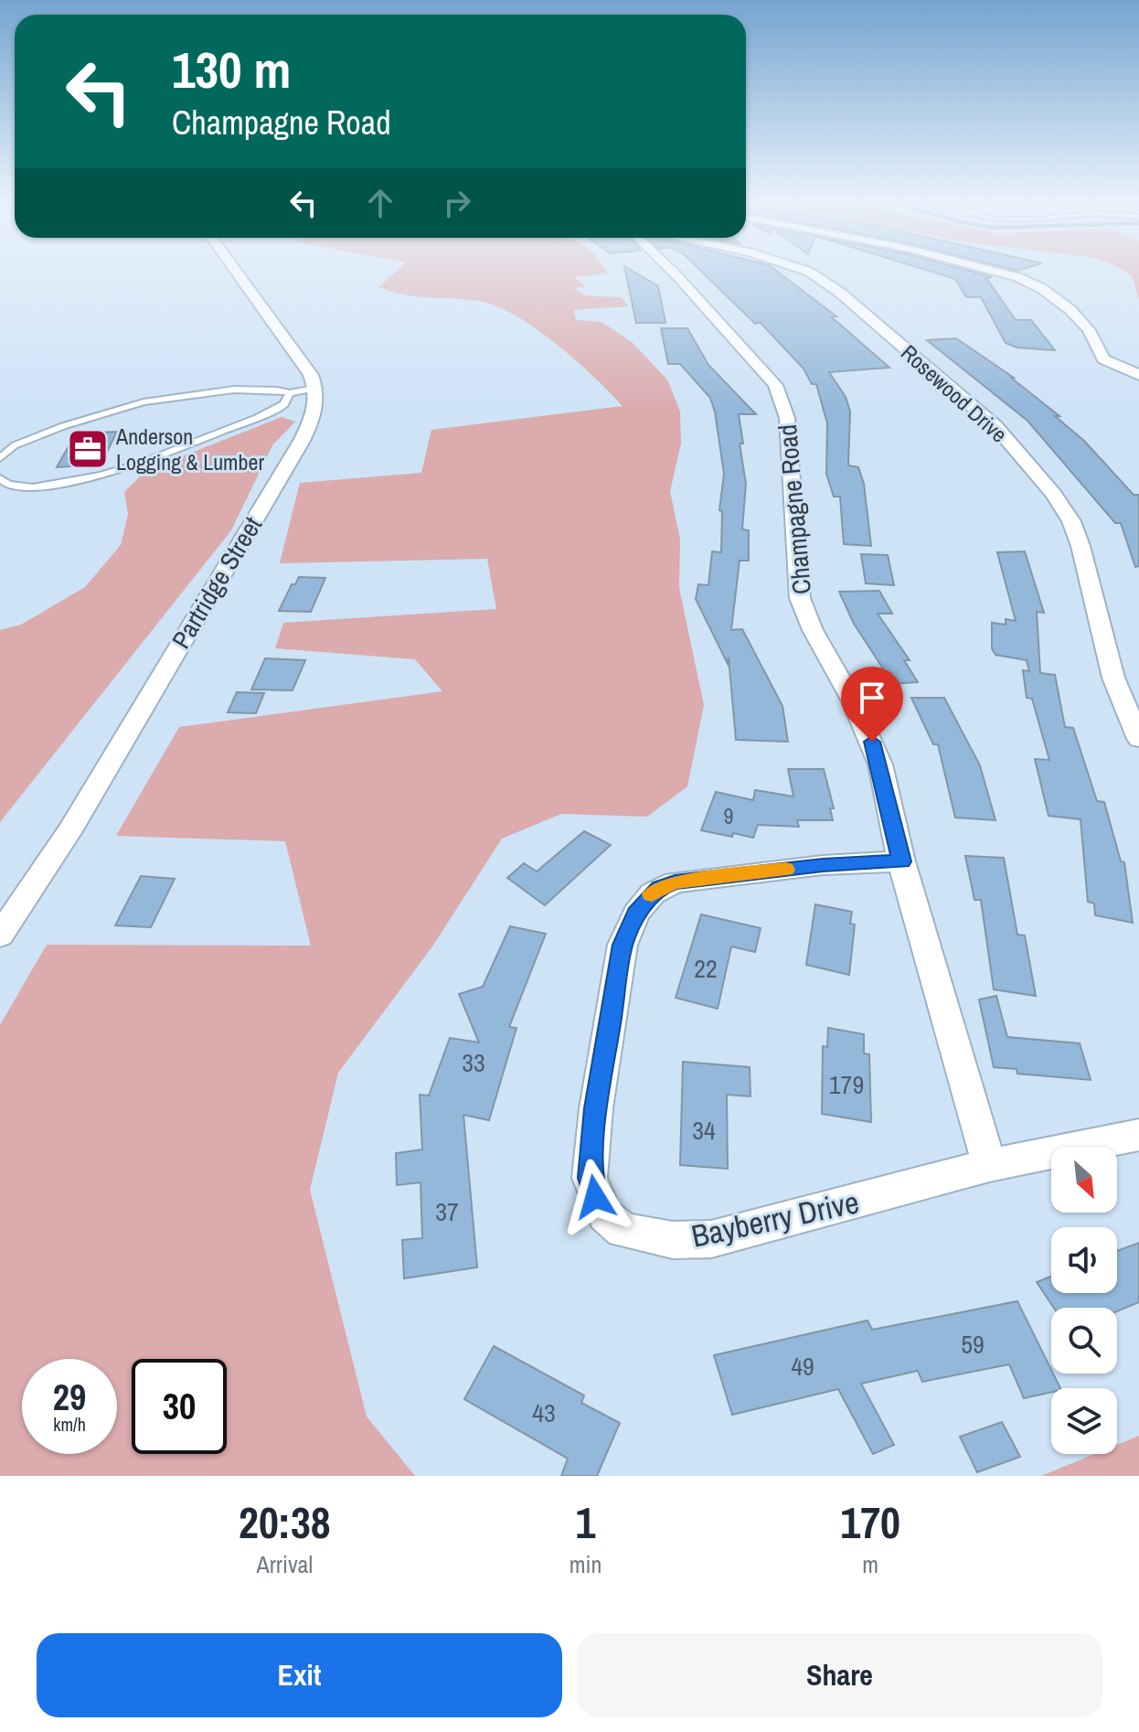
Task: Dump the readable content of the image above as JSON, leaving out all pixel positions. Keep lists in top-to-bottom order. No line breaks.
{"streets":{"street":["Rosewood Drive","Champagne Road","Partridge Street","Bayberry Drive"]},"crossings":[["Champagne Road","Bayberry Drive"]],"places":{"office":["Anderson Logging & Lumber"]},"house_numbers":["9","22","33","179","34","37","59","49","43"],"north":"bottom right","page":{"turn":["130 m","Champagne Road"],"speed":"29 km/h","limit":"30","eta":["20:38","Arrival","1","min","170","m"],"buttons":["Exit","Share"]}}
